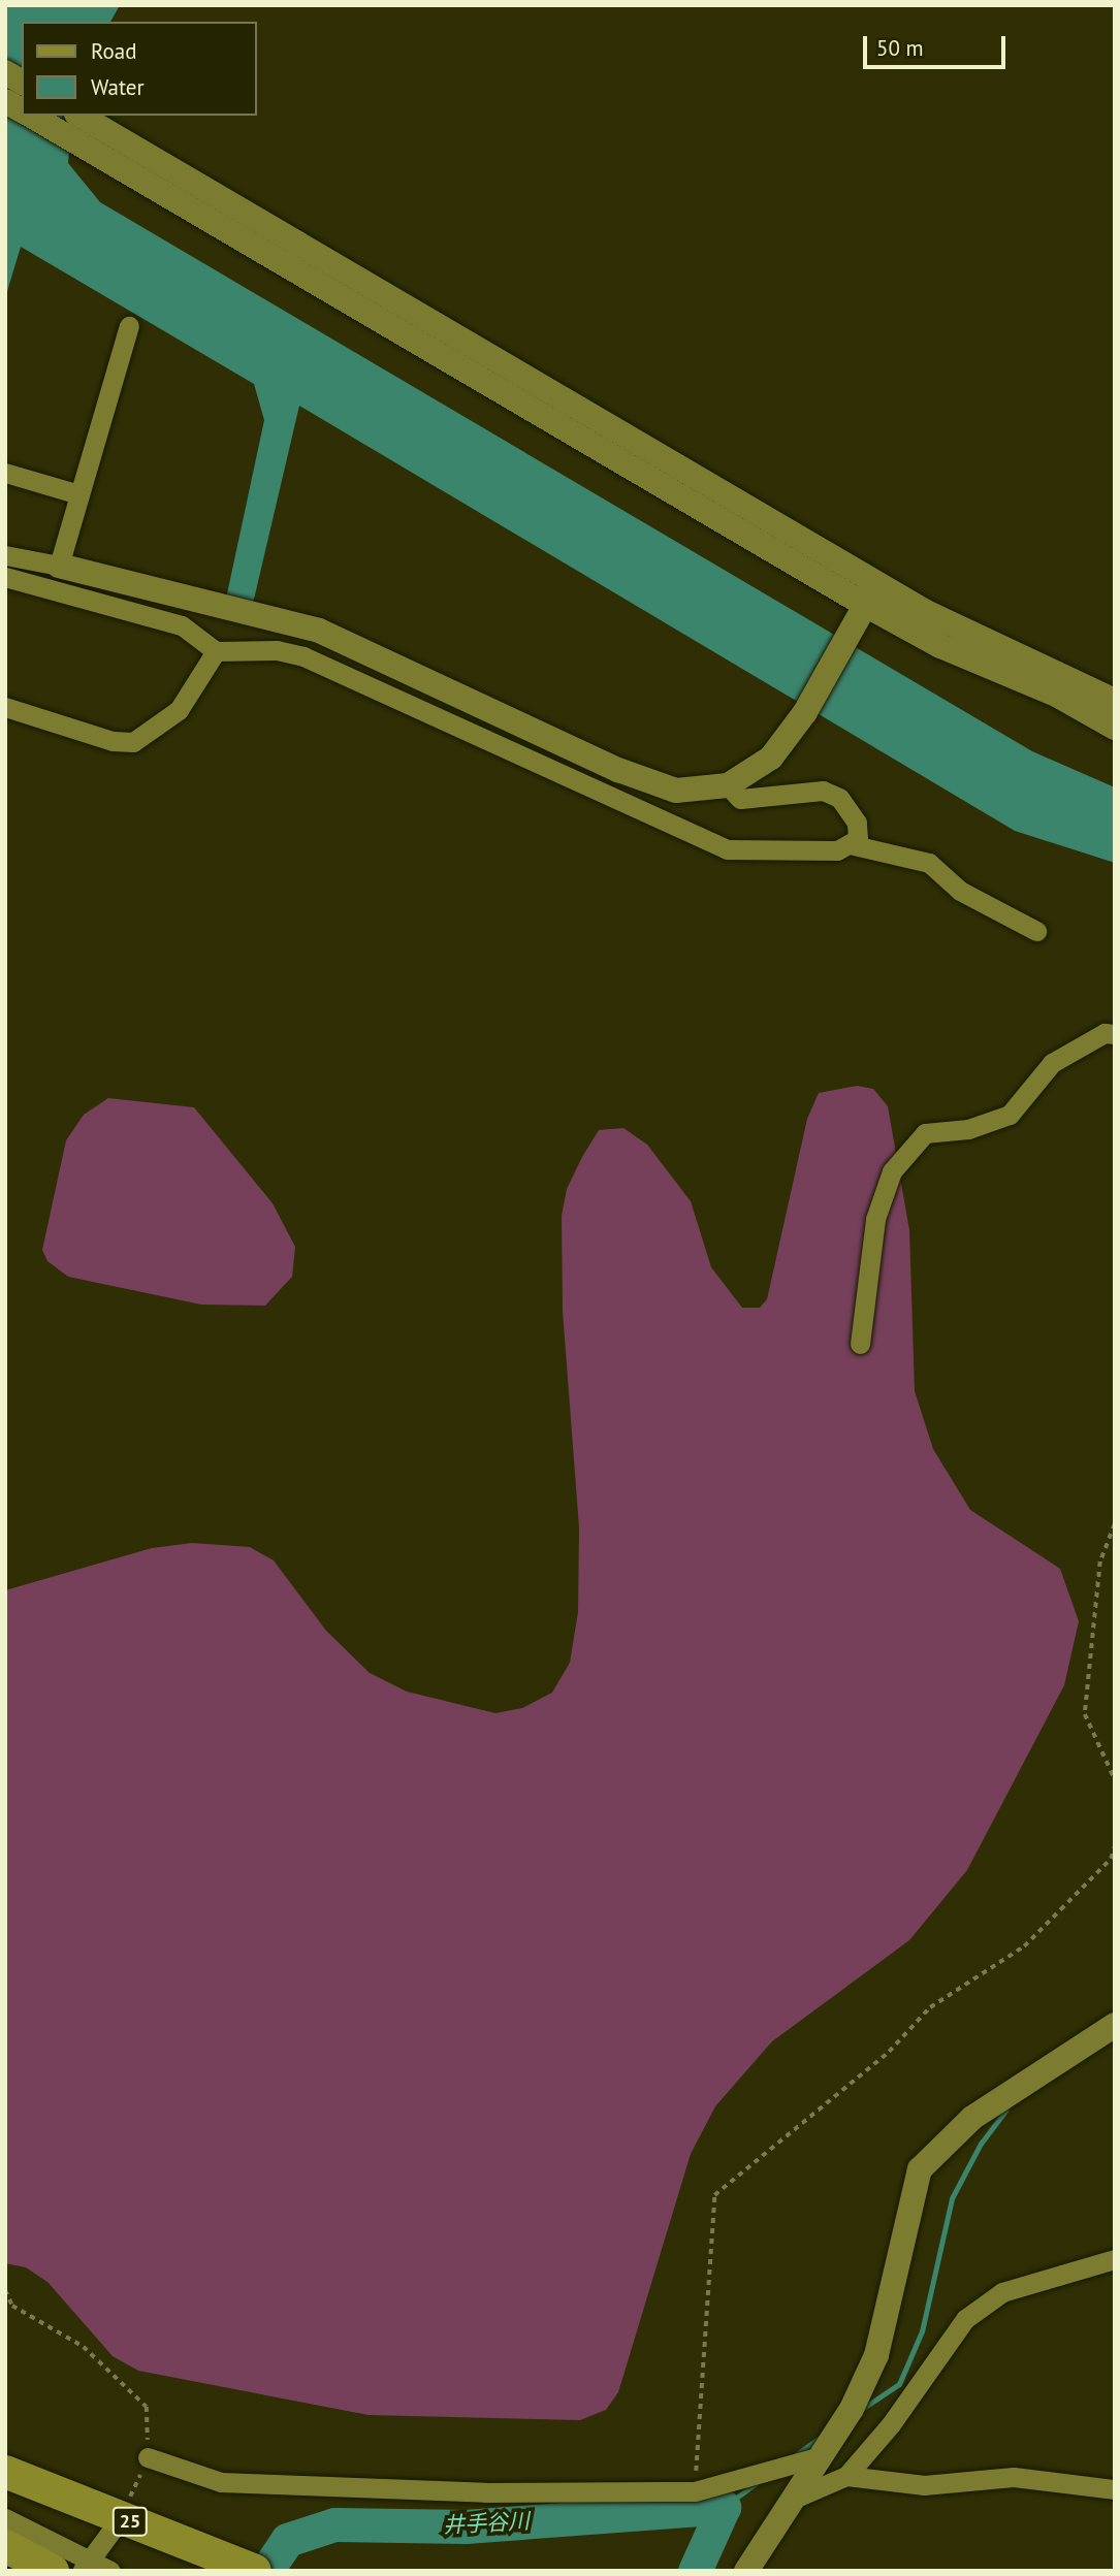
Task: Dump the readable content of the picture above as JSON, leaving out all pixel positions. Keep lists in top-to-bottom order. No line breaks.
{"streets":{"main road":["25"]},"water":["井手谷川"],"legend":["Road","Water"],"scale_bar":"50 m"}
